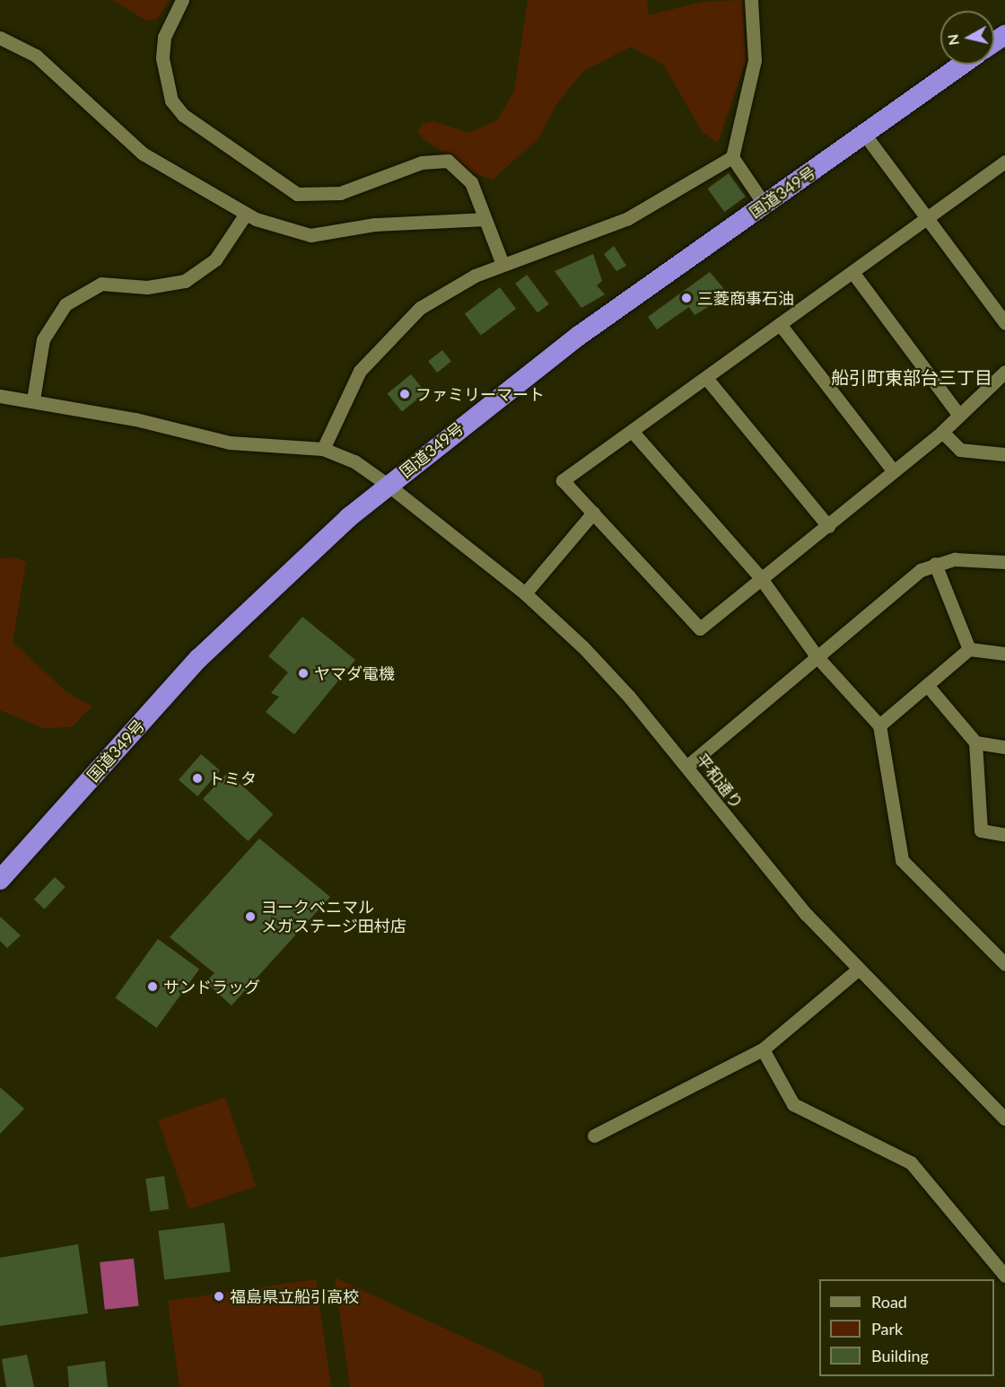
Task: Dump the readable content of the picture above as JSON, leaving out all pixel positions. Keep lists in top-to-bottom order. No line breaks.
{"streets":{"highway":["国道349号"],"street":["平和通り"]},"crossings":[["国道349号","平和通り"]],"districts":["船引町東部台三丁目"],"places":["三菱商事石油","ファミリーマート","ヤマダ電機","トミタ","ヨークベニマル メガステージ田村店","サンドラッグ","福島県立船引高校"],"legend":["Road","Park","Building"],"north":"left"}
